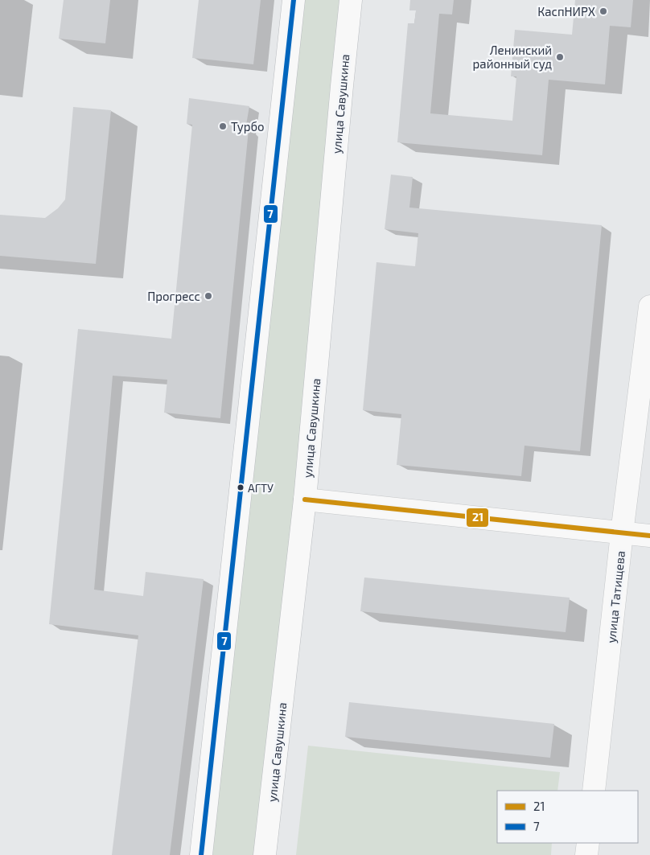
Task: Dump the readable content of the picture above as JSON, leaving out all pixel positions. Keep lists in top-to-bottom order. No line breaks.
{"streets":{"main road":["улица Савушкина","улица Татищева"]},"places":["КаспНИРХ","Ленинский районный суд","Турбо","Прогресс","АГТУ"],"lines":["transit line 7","transit line 21"],"legend":["21","7"]}
